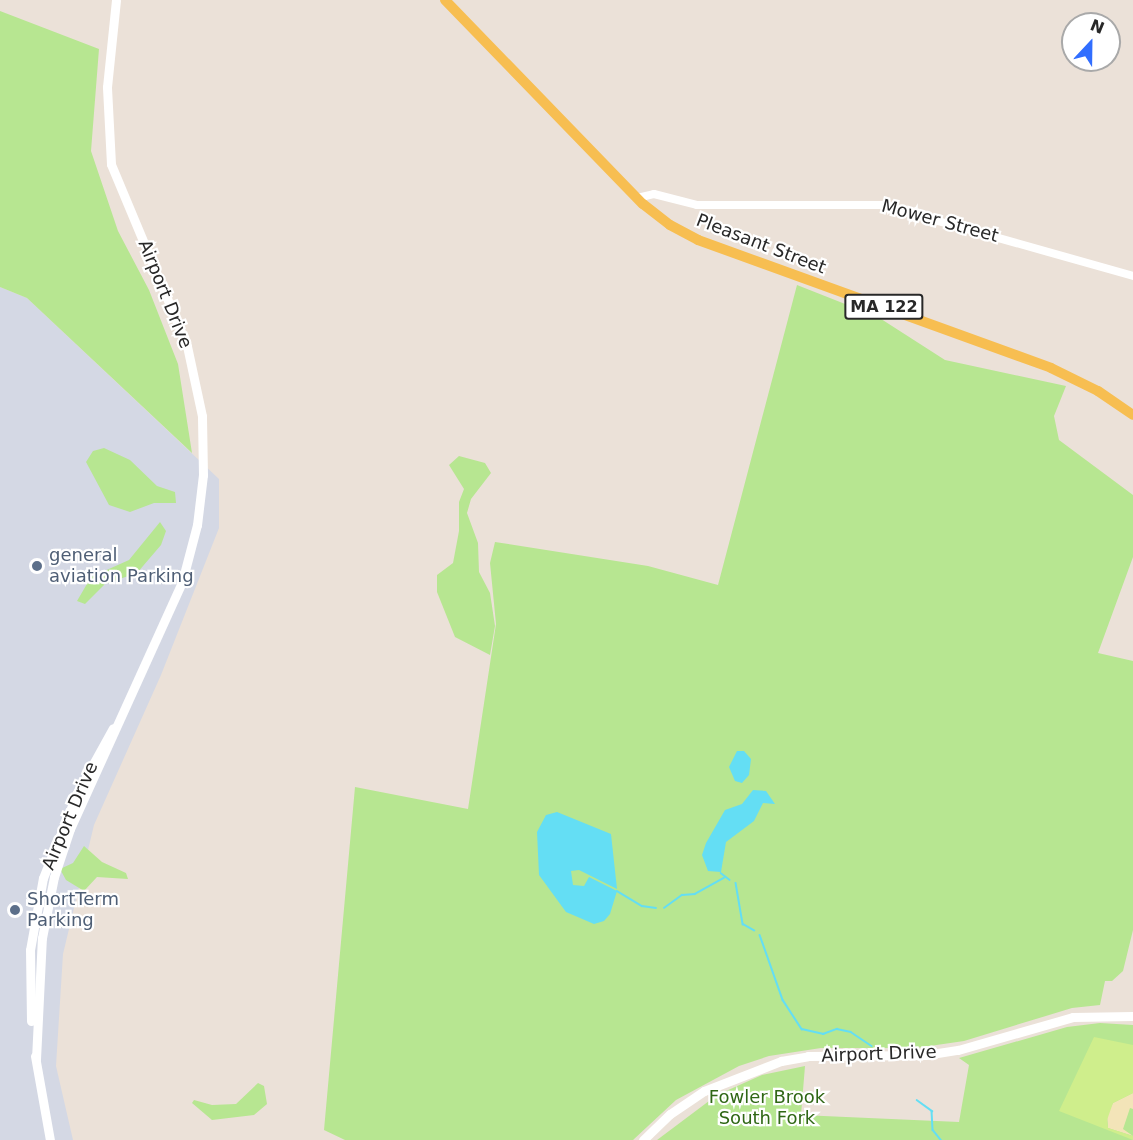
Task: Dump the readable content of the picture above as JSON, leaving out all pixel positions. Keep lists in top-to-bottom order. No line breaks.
{"streets":{"main road":["Pleasant Street","Airport Drive","MA 122"],"street":["Mower Street"]},"crossings":[["Mower Street","Pleasant Street"]],"parks":["Fowler Brook South Fork"],"places":["general aviation Parking","ShortTerm Parking"],"north":"top"}
